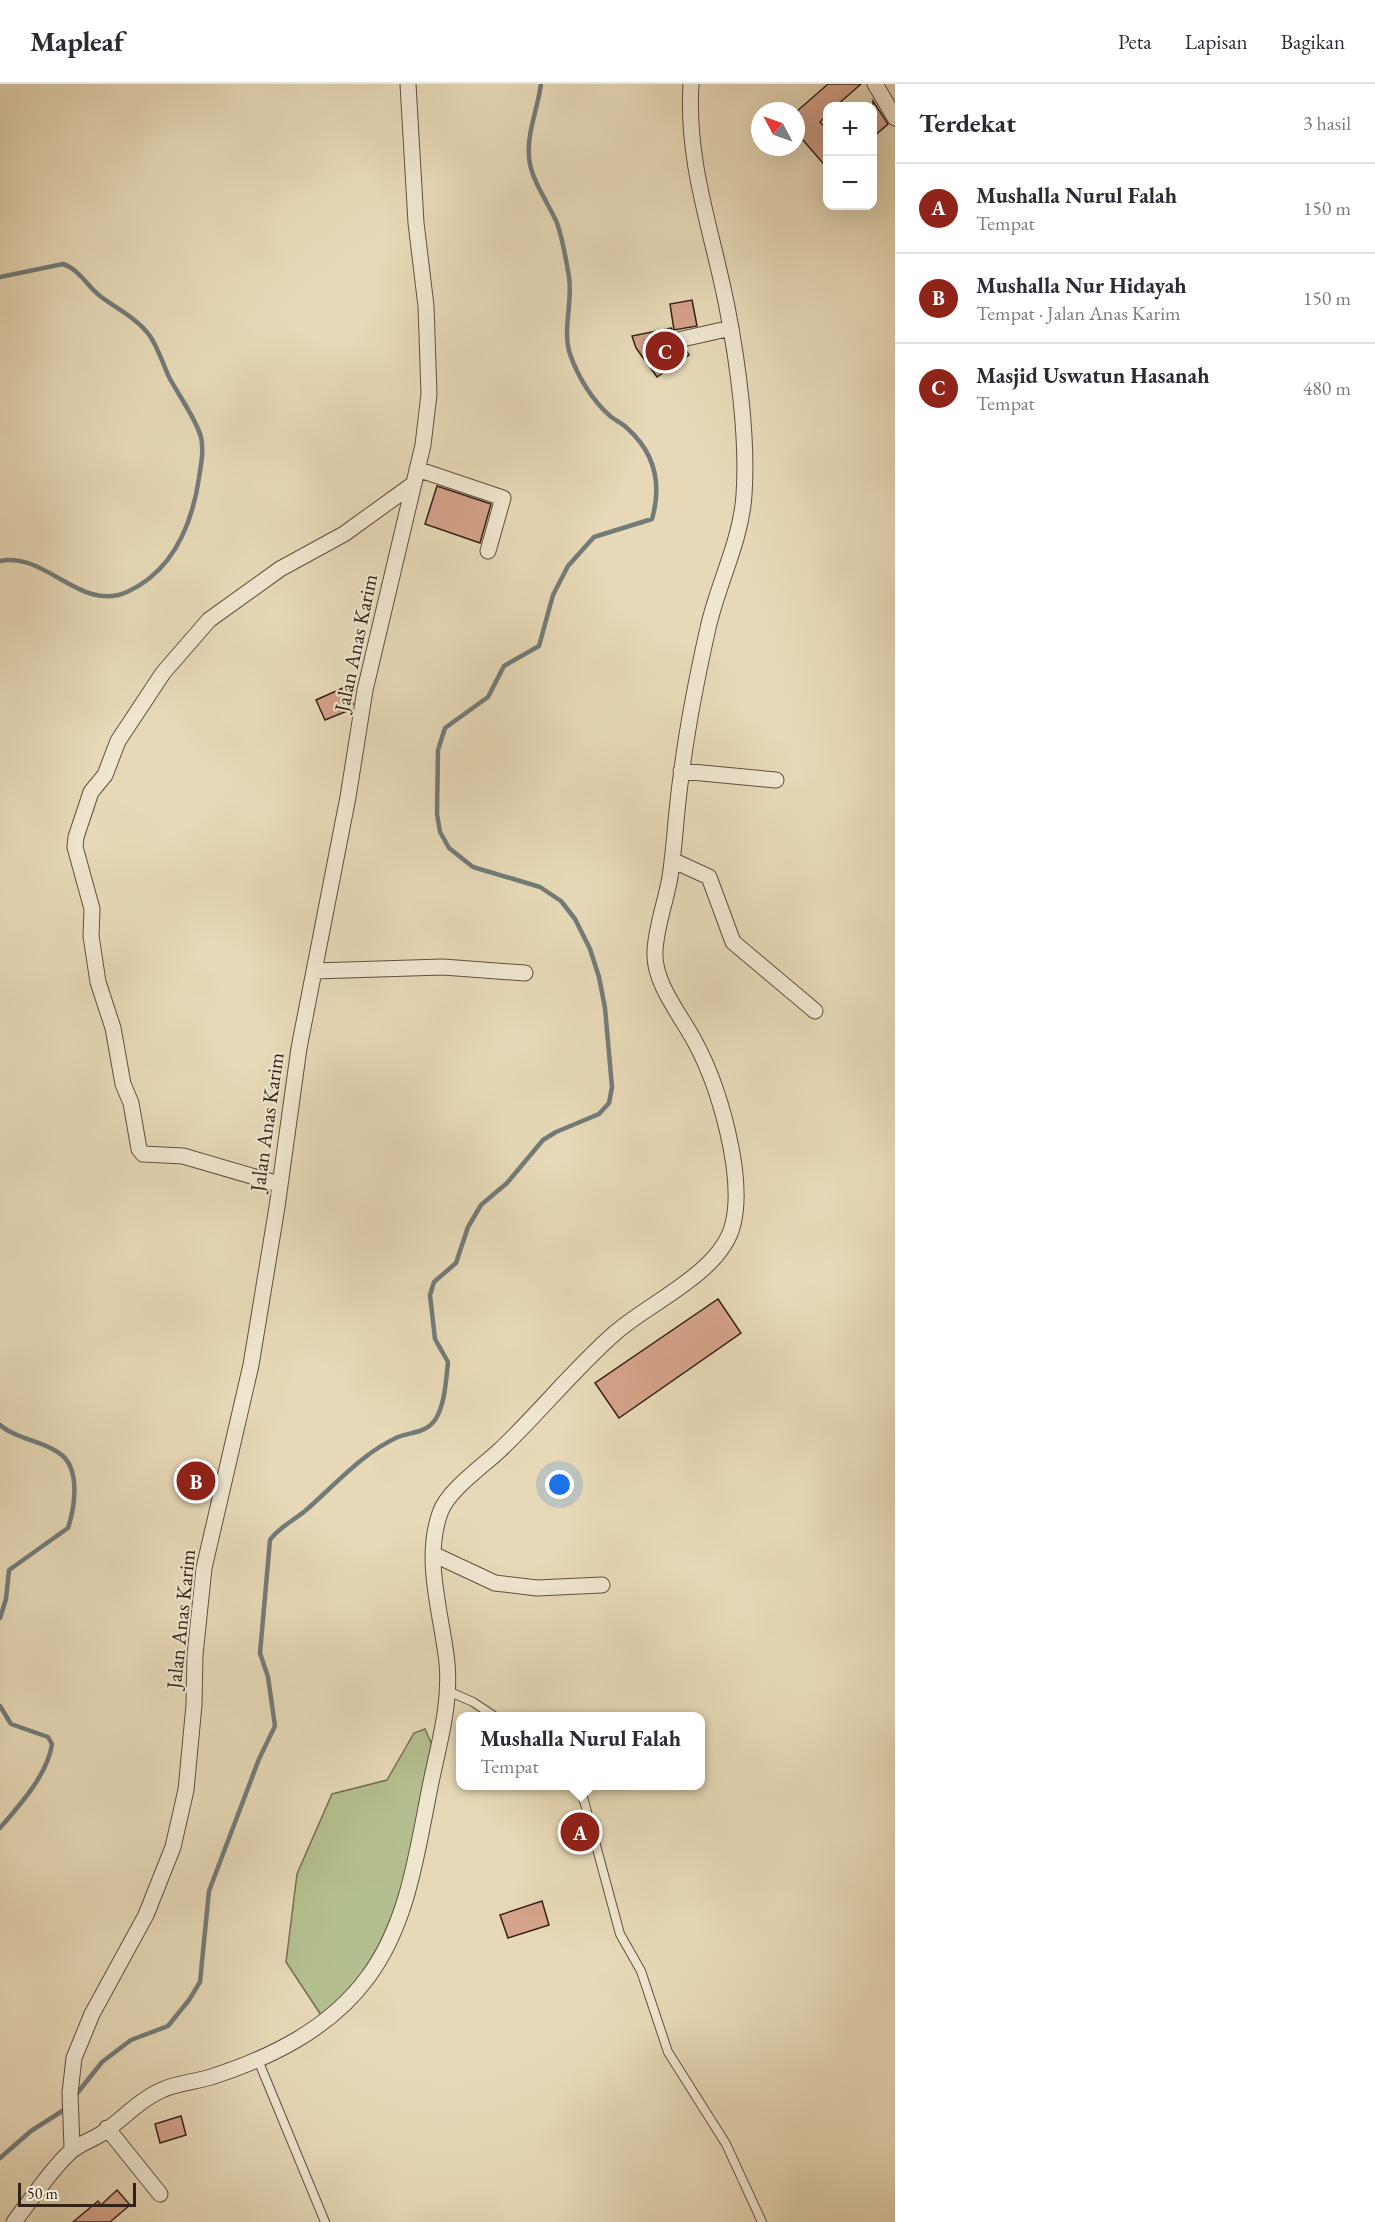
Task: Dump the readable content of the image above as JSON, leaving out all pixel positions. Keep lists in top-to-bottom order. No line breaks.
{"streets":{"street":["Jalan Anas Karim"]},"scale_bar":"50 m","north":"top left","page":{"header":"Mapleaf","nav":["Peta","Lapisan","Bagikan"],"heading":["Terdekat","3 hasil"],"map_buttons":["+","−"],"list":[{"mark":"A","name":"Mushalla Nurul Falah","note":"Tempat","value":"150 m"},{"mark":"B","name":"Mushalla Nur Hidayah","note":"Tempat · Jalan Anas Karim","value":"150 m"},{"mark":"C","name":"Masjid Uswatun Hasanah","note":"Tempat","value":"480 m"}],"pins":["C","B","A"],"popup":["Mushalla Nurul Falah","Tempat"],"scale":"50 m"}}
